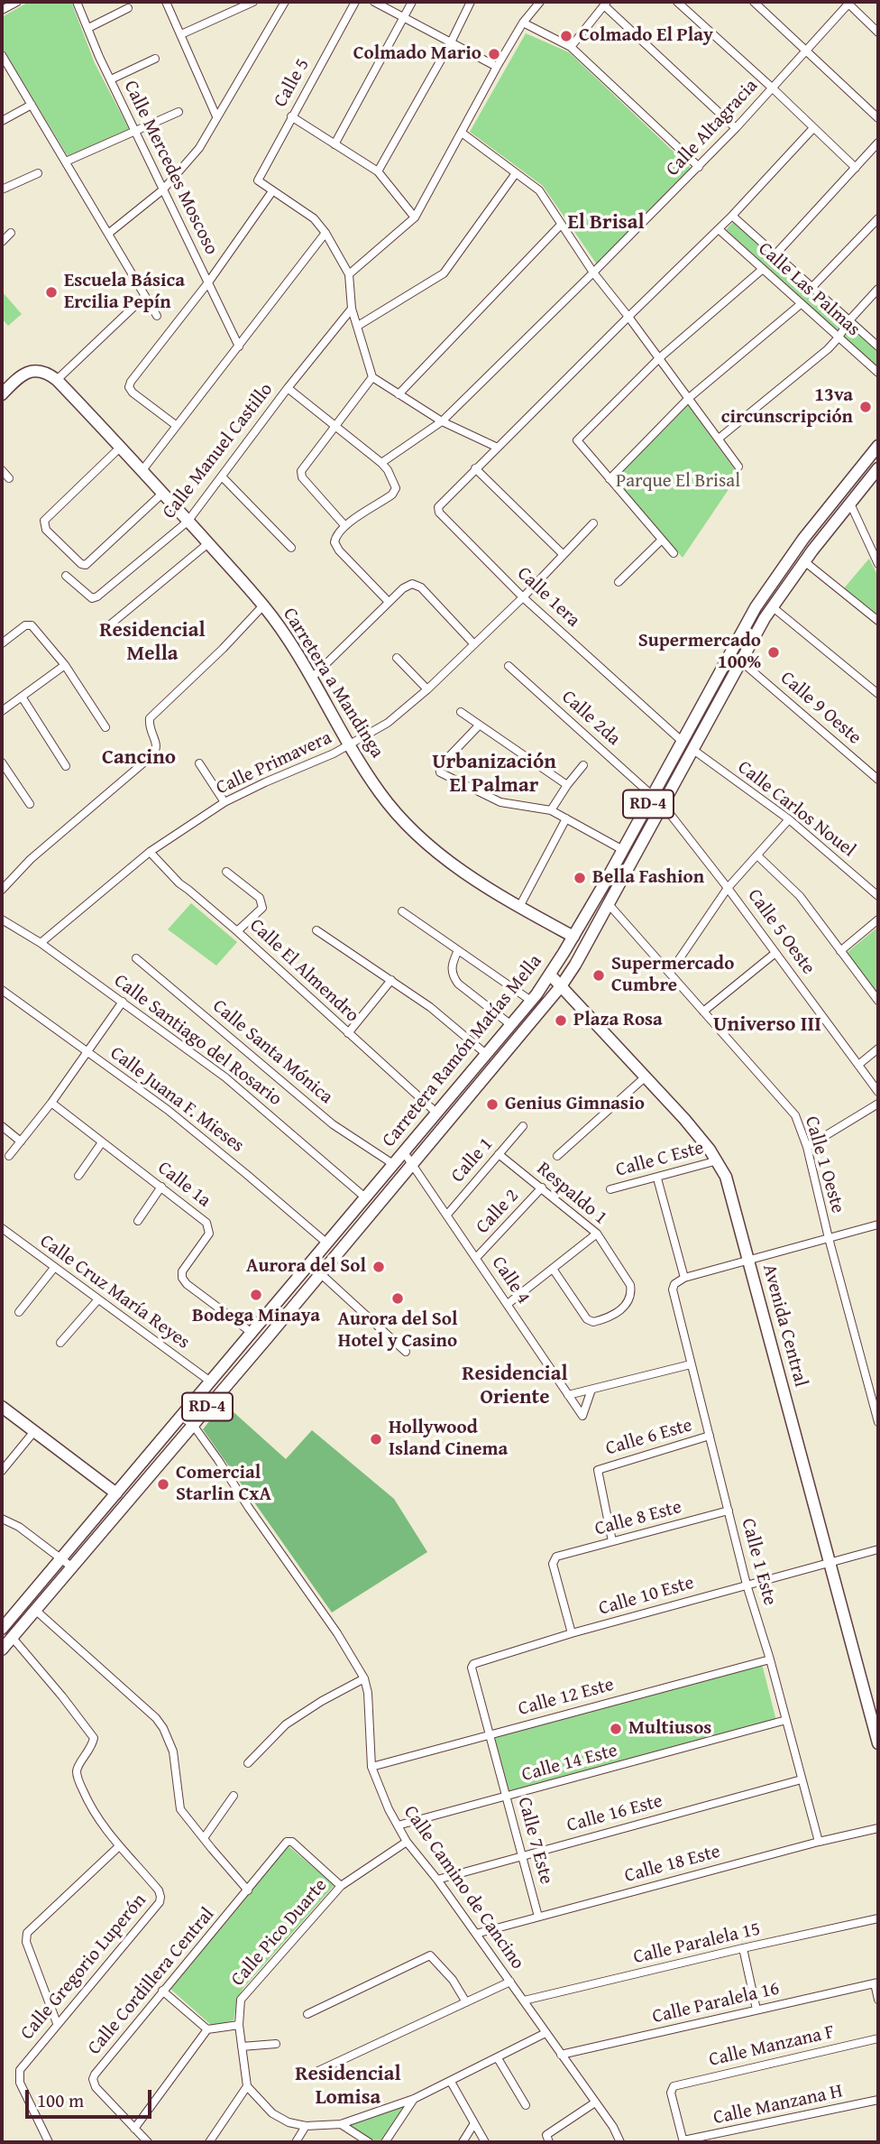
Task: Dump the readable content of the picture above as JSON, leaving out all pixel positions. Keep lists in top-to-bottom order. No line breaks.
{"streets":{"main road":["Carretera a Mandinga","RD-4","Carretera Ramón Matías Mella","Avenida Central"],"street":["Calle 5","Calle Altagracia","Calle Mercedes Moscoso","Calle Las Palmas","Calle Manuel Castillo","Calle 1era","Calle 9 Oeste","Calle 2da","Calle Primavera","Calle Carlos Nouel","Calle 5 Oeste","Calle El Almendro","Calle Santiago del Rosario","Calle Santa Mónica","Calle Juana F. Mieses","Calle C Este","Calle 1","Calle 1 Oeste","Calle 1a","Respaldo 1","Calle 2","Calle 4","Calle Cruz María Reyes","Calle 6 Este","Calle 8 Este","Calle 1 Este","Calle 10 Este","Calle 12 Este","Calle 14 Este","Calle 16 Este","Calle 7 Este","Calle 18 Este","Calle Camino de Cancino","Calle Pico Duarte","Calle Paralela 15","Calle Gregorio Luperón","Calle Cordillera Central","Calle Paralela 16","Calle Manzana F","Calle Manzana H"]},"crossings":[["Calle Manuel Castillo","Carretera a Mandinga"],["Calle 1era","Calle Primavera"],["Calle 1era","Carretera Ramón Matías Mella"],["Carretera a Mandinga","Calle Primavera"],["Carretera a Mandinga","Carretera Ramón Matías Mella"],["Calle 9 Oeste","Carretera Ramón Matías Mella"],["Calle 2da","Calle 5 Oeste"],["Calle 2da","Carretera Ramón Matías Mella"],["Calle Primavera","Calle El Almendro"],["Calle Primavera","Calle Santiago del Rosario"],["Calle Carlos Nouel","Carretera Ramón Matías Mella"],["Calle 5 Oeste","Carretera Ramón Matías Mella"],["Calle El Almendro","Carretera Ramón Matías Mella"],["Calle Santiago del Rosario","Carretera Ramón Matías Mella"],["Carretera Ramón Matías Mella","Calle Santa Mónica"],["Carretera Ramón Matías Mella","Calle Juana F. Mieses"],["Carretera Ramón Matías Mella","Calle 1 Oeste"],["Carretera Ramón Matías Mella","Calle 1a"],["Carretera Ramón Matías Mella","Calle 4"],["Carretera Ramón Matías Mella","Calle Cruz María Reyes"],["Carretera Ramón Matías Mella","Avenida Central"],["Carretera Ramón Matías Mella","Calle Camino de Cancino"],["Carretera Ramón Matías Mella","Calle Gregorio Luperón"],["Calle C Este","Avenida Central"],["Calle 1","Respaldo 1"],["Calle 1","Calle 4"],["Respaldo 1","Calle 2"],["Calle 2","Calle 4"],["Avenida Central","Calle 10 Este"],["Calle 6 Este","Calle 8 Este"],["Calle 6 Este","Calle 1 Este"],["Calle 8 Este","Calle 1 Este"],["Calle 8 Este","Calle 10 Este"],["Calle 1 Este","Calle 10 Este"],["Calle 1 Este","Calle 12 Este"],["Calle 1 Este","Calle 14 Este"],["Calle 1 Este","Calle 16 Este"],["Calle 1 Este","Calle 18 Este"],["Calle 10 Este","Calle 7 Este"],["Calle 12 Este","Calle 7 Este"],["Calle 12 Este","Calle Camino de Cancino"],["Calle 14 Este","Calle 7 Este"],["Calle 14 Este","Calle Camino de Cancino"],["Calle 16 Este","Calle 7 Este"],["Calle 16 Este","Calle Camino de Cancino"],["Calle 7 Este","Calle 18 Este"],["Calle 18 Este","Calle Camino de Cancino"],["Calle Camino de Cancino","Calle Pico Duarte"],["Calle Camino de Cancino","Calle Paralela 15"],["Calle Camino de Cancino","Calle Paralela 16"],["Calle Pico Duarte","Calle Cordillera Central"],["Calle Manzana F","Calle Manzana H"]],"districts":["El Brisal","Residencial Mella","Cancino","Urbanización El Palmar","Universo III","Residencial Oriente","Residencial Lomisa"],"parks":["Parque El Brisal"],"places":["Colmado El Play","Colmado Mario","Escuela Básica Ercilia Pepín","13va circunscripción","Supermercado 100%","Bella Fashion","Supermercado Cumbre","Plaza Rosa","Genius Gimnasio","Aurora del Sol","Bodega Minaya","Aurora del Sol Hotel y Casino","Hollywood Island Cinema","Comercial Starlin CxA","Multiusos"],"scale_bar":"100 m"}
